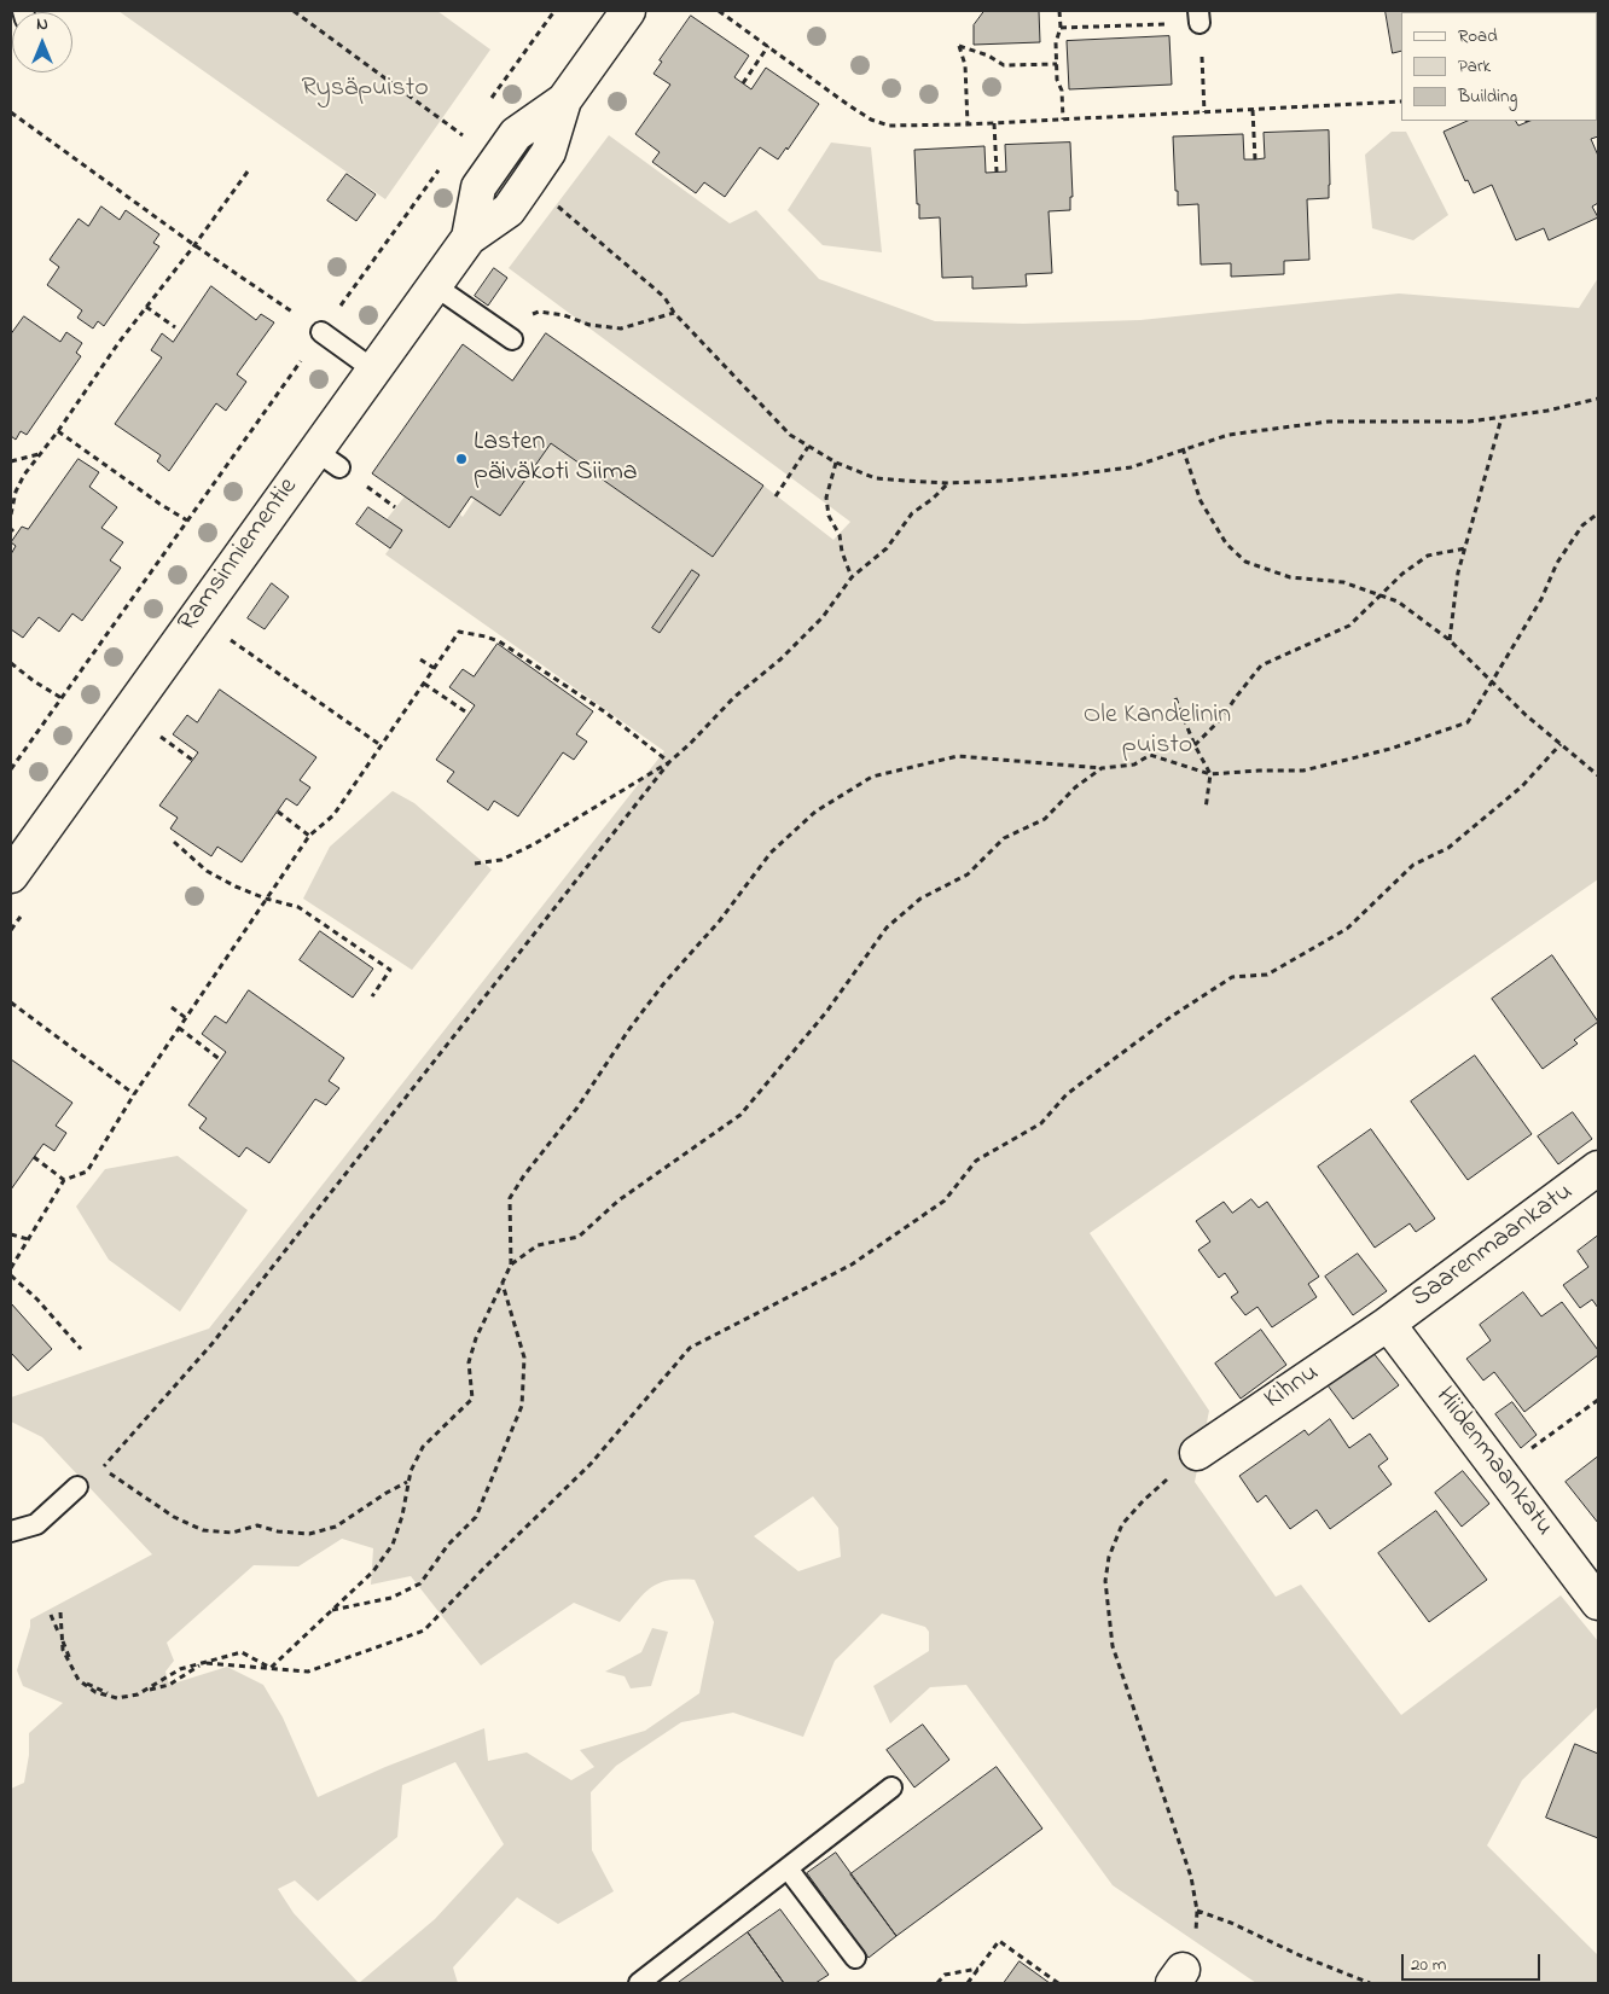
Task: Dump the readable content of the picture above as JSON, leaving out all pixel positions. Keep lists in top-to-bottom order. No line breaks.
{"streets":{"street":["Ramsinniementie","Saarenmaankatu","Kihnu","Hiidenmaankatu"]},"crossings":[["Saarenmaankatu","Kihnu"],["Saarenmaankatu","Hiidenmaankatu"],["Kihnu","Hiidenmaankatu"]],"parks":["Rysäpuisto","Ole Kandelinin puisto"],"places":["Lasten päiväkoti Siima"],"legend":["Road","Park","Building"],"scale_bar":"20 m","north":"top"}
